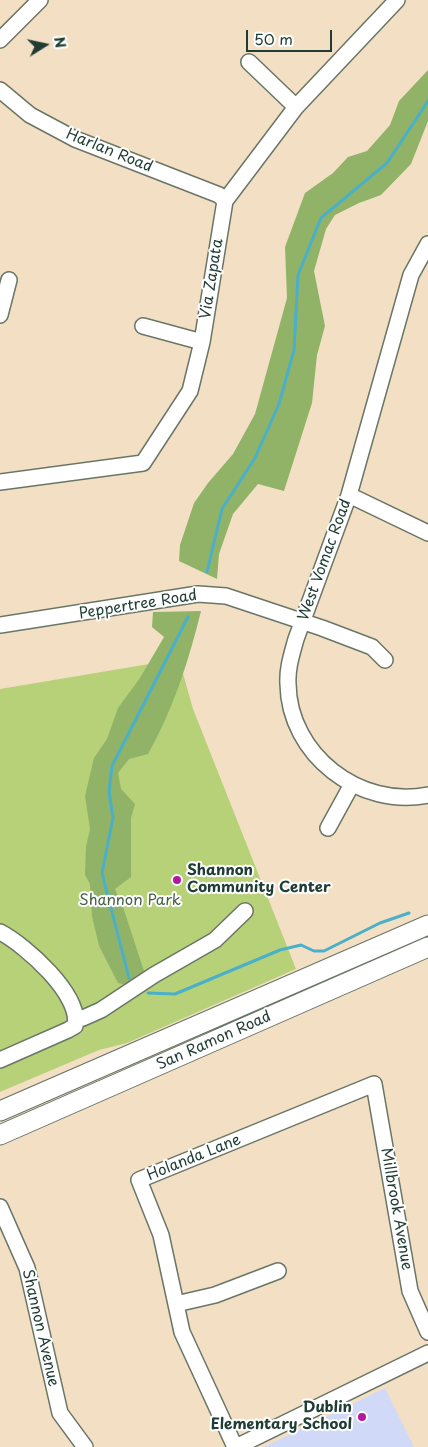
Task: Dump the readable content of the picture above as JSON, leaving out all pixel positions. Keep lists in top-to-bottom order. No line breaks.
{"streets":{"main road":["San Ramon Road"],"street":["Harlan Road","Via Zapata","West Vomac Road","Peppertree Road","Holanda Lane","Millbrook Avenue","Shannon Avenue"]},"crossings":[["Harlan Road","Via Zapata"],["West Vomac Road","Peppertree Road"],["Holanda Lane","Millbrook Avenue"]],"parks":["Shannon Park"],"places":["Shannon Community Center","Dublin Elementary School"],"scale_bar":"50 m","north":"right"}
